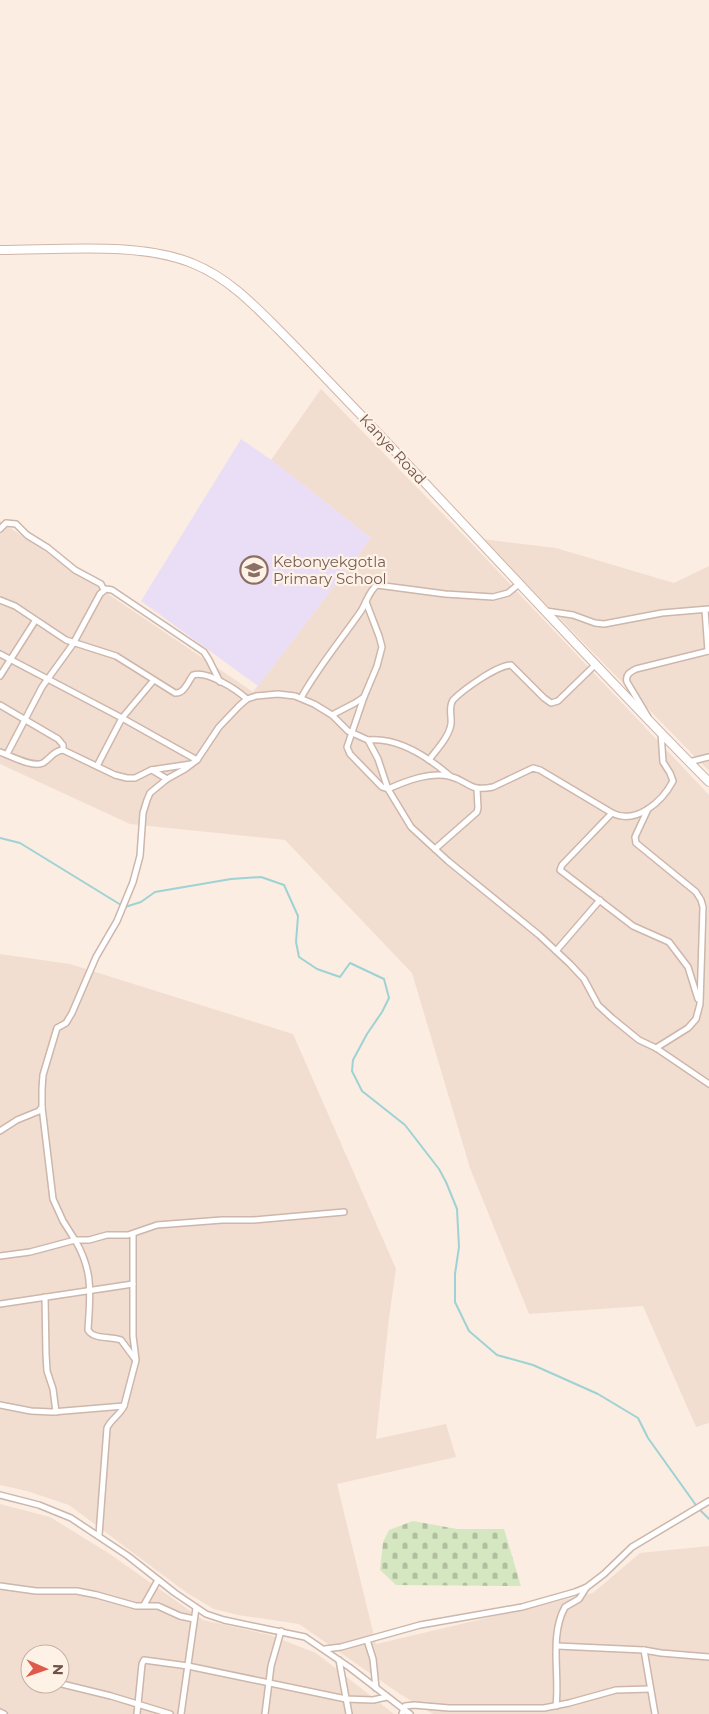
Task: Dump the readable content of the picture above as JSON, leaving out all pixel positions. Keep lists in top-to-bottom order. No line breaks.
{"streets":{"main road":["Kanye Road"]},"places":{"school or university":["Kebonyekgotla Primary School"]},"north":"right"}
